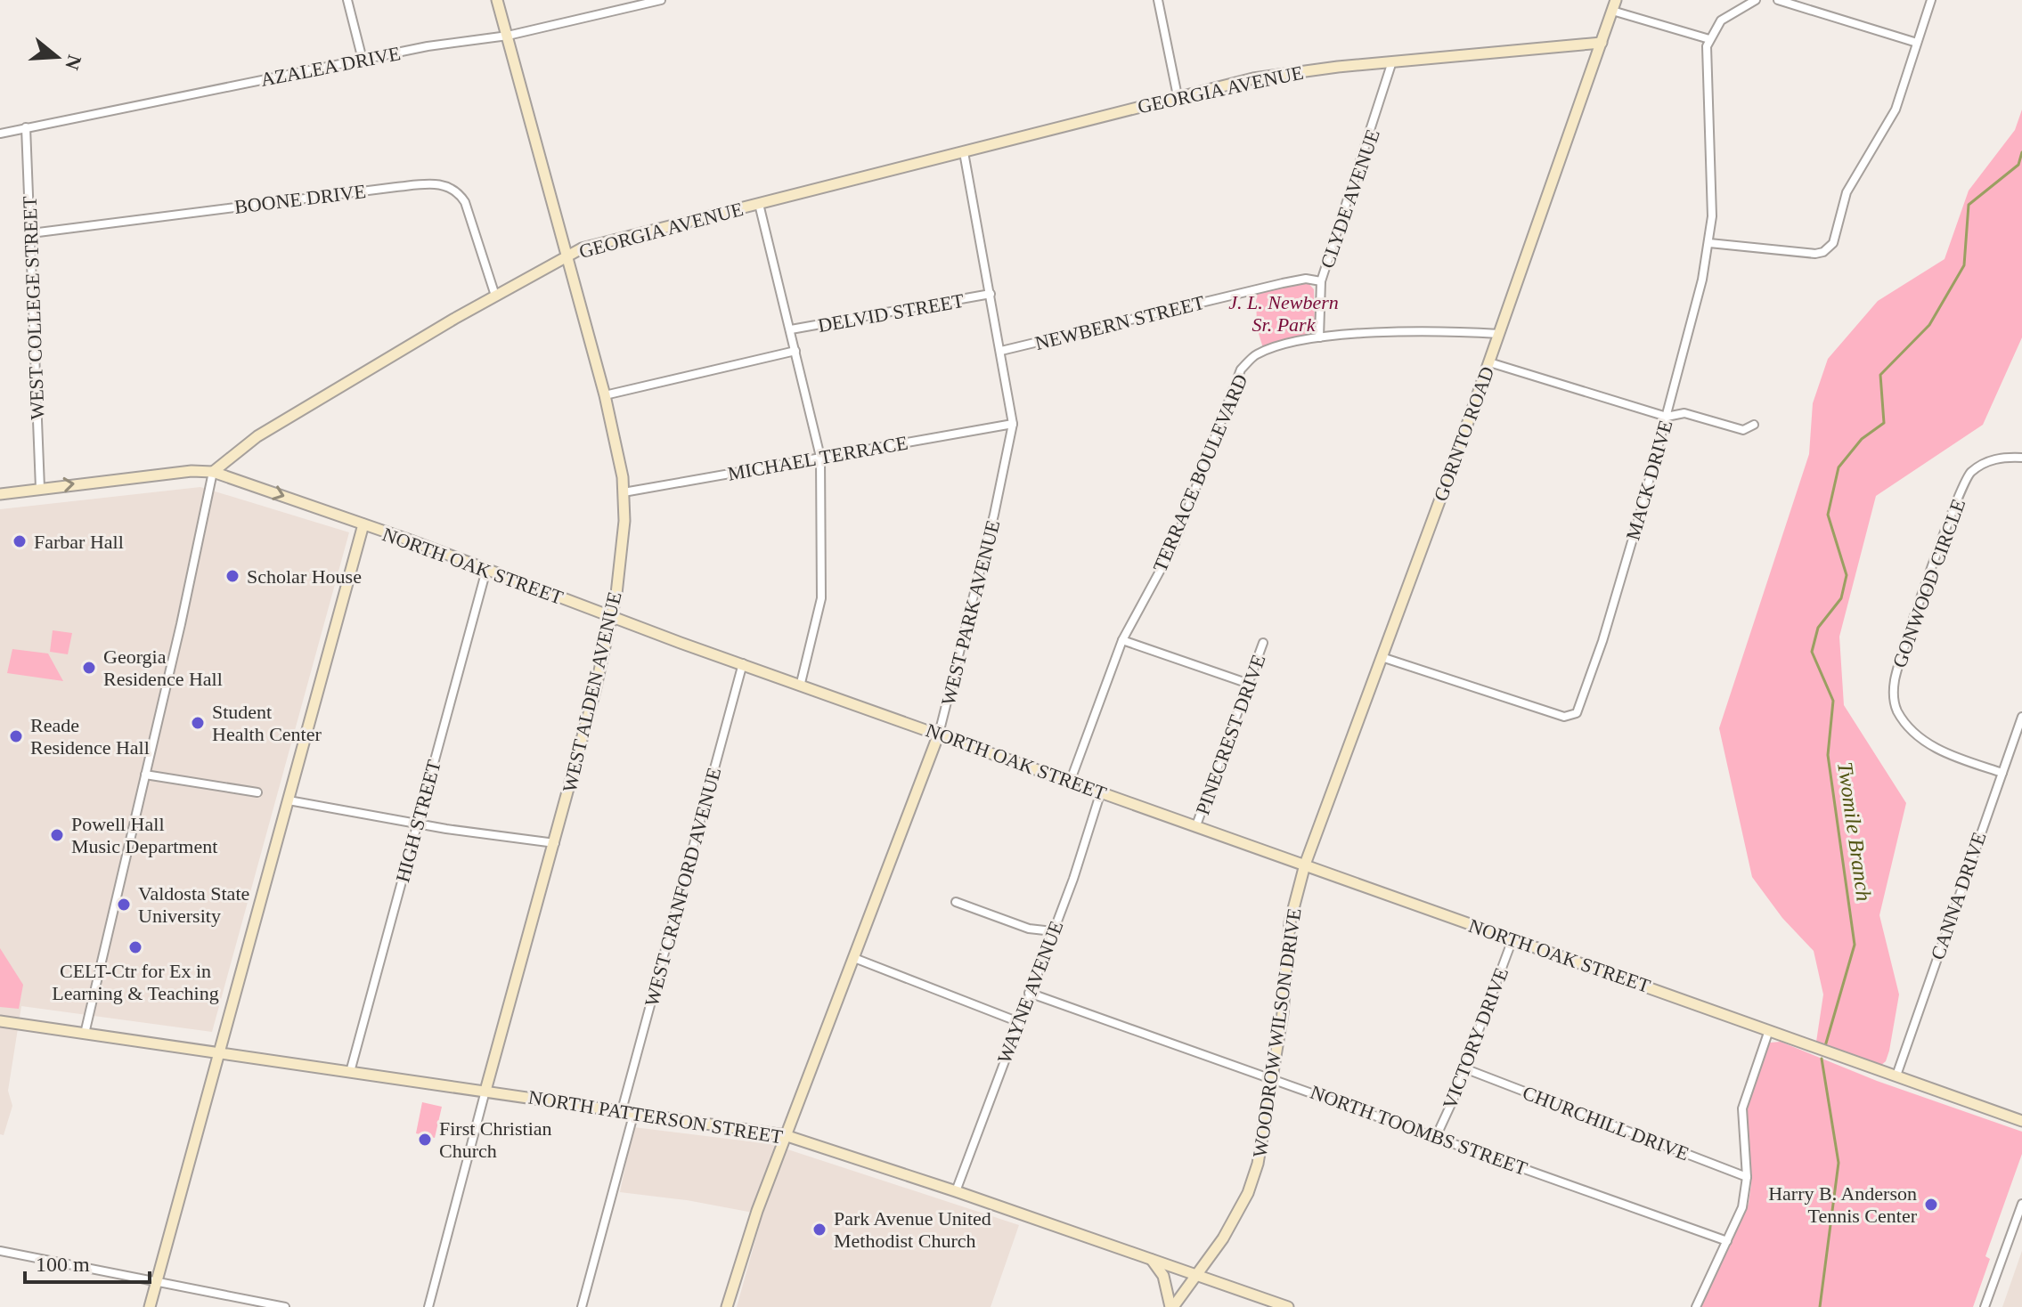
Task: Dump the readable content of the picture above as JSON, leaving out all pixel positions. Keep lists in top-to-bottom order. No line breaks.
{"streets":{"street":["AZALEA DRIVE","GEORGIA AVENUE","BOONE DRIVE","CLYDE AVENUE","WEST COLLEGE STREET","DELVID STREET","NEWBERN STREET","GORNTO ROAD","MICHAEL TERRACE","TERRACE BOULEVARD","MACK DRIVE","NORTH OAK STREET","GONWOOD CIRCLE","WEST PARK AVENUE","WEST ALDEN AVENUE","PINECREST DRIVE","HIGH STREET","WEST CRANFORD AVENUE","CANNA DRIVE","WAYNE AVENUE","WOODROW WILSON DRIVE","VICTORY DRIVE","NORTH PATTERSON STREET","CHURCHILL DRIVE","NORTH TOOMBS STREET"]},"crossings":[["AZALEA DRIVE","WEST COLLEGE STREET"],["AZALEA DRIVE","WEST ALDEN AVENUE"],["GEORGIA AVENUE","BOONE DRIVE"],["GEORGIA AVENUE","CLYDE AVENUE"],["GEORGIA AVENUE","GORNTO ROAD"],["GEORGIA AVENUE","NORTH OAK STREET"],["GEORGIA AVENUE","WEST PARK AVENUE"],["GEORGIA AVENUE","WEST ALDEN AVENUE"],["BOONE DRIVE","WEST COLLEGE STREET"],["CLYDE AVENUE","NEWBERN STREET"],["CLYDE AVENUE","TERRACE BOULEVARD"],["WEST COLLEGE STREET","NORTH OAK STREET"],["DELVID STREET","WEST PARK AVENUE"],["DELVID STREET","WEST ALDEN AVENUE"],["NEWBERN STREET","WEST PARK AVENUE"],["GORNTO ROAD","TERRACE BOULEVARD"],["GORNTO ROAD","MACK DRIVE"],["GORNTO ROAD","NORTH OAK STREET"],["GORNTO ROAD","WOODROW WILSON DRIVE"],["MICHAEL TERRACE","WEST PARK AVENUE"],["MICHAEL TERRACE","WEST ALDEN AVENUE"],["TERRACE BOULEVARD","NORTH OAK STREET"],["NORTH OAK STREET","WEST PARK AVENUE"],["NORTH OAK STREET","WEST ALDEN AVENUE"],["NORTH OAK STREET","PINECREST DRIVE"],["NORTH OAK STREET","HIGH STREET"],["NORTH OAK STREET","WEST CRANFORD AVENUE"],["NORTH OAK STREET","CANNA DRIVE"],["NORTH OAK STREET","WAYNE AVENUE"],["NORTH OAK STREET","WOODROW WILSON DRIVE"],["NORTH OAK STREET","VICTORY DRIVE"],["GONWOOD CIRCLE","CANNA DRIVE"],["WEST PARK AVENUE","NORTH PATTERSON STREET"],["WEST ALDEN AVENUE","NORTH PATTERSON STREET"],["HIGH STREET","NORTH PATTERSON STREET"],["WEST CRANFORD AVENUE","NORTH PATTERSON STREET"],["WAYNE AVENUE","NORTH PATTERSON STREET"],["WAYNE AVENUE","NORTH TOOMBS STREET"],["WOODROW WILSON DRIVE","NORTH PATTERSON STREET"],["WOODROW WILSON DRIVE","NORTH TOOMBS STREET"],["VICTORY DRIVE","CHURCHILL DRIVE"],["VICTORY DRIVE","NORTH TOOMBS STREET"]],"water":["Twomile Branch"],"parks":["J. L. Newbern Sr. Park"],"places":["Farbar Hall","Scholar House","Georgia Residence Hall","Student Health Center","Reade Residence Hall","Powell Hall Music Department","Valdosta State University","CELT-Ctr for Ex in Learning & Teaching","First Christian Church","Harry B. Anderson Tennis Center","Park Avenue United Methodist Church"],"scale_bar":"100 m","north":"right"}
